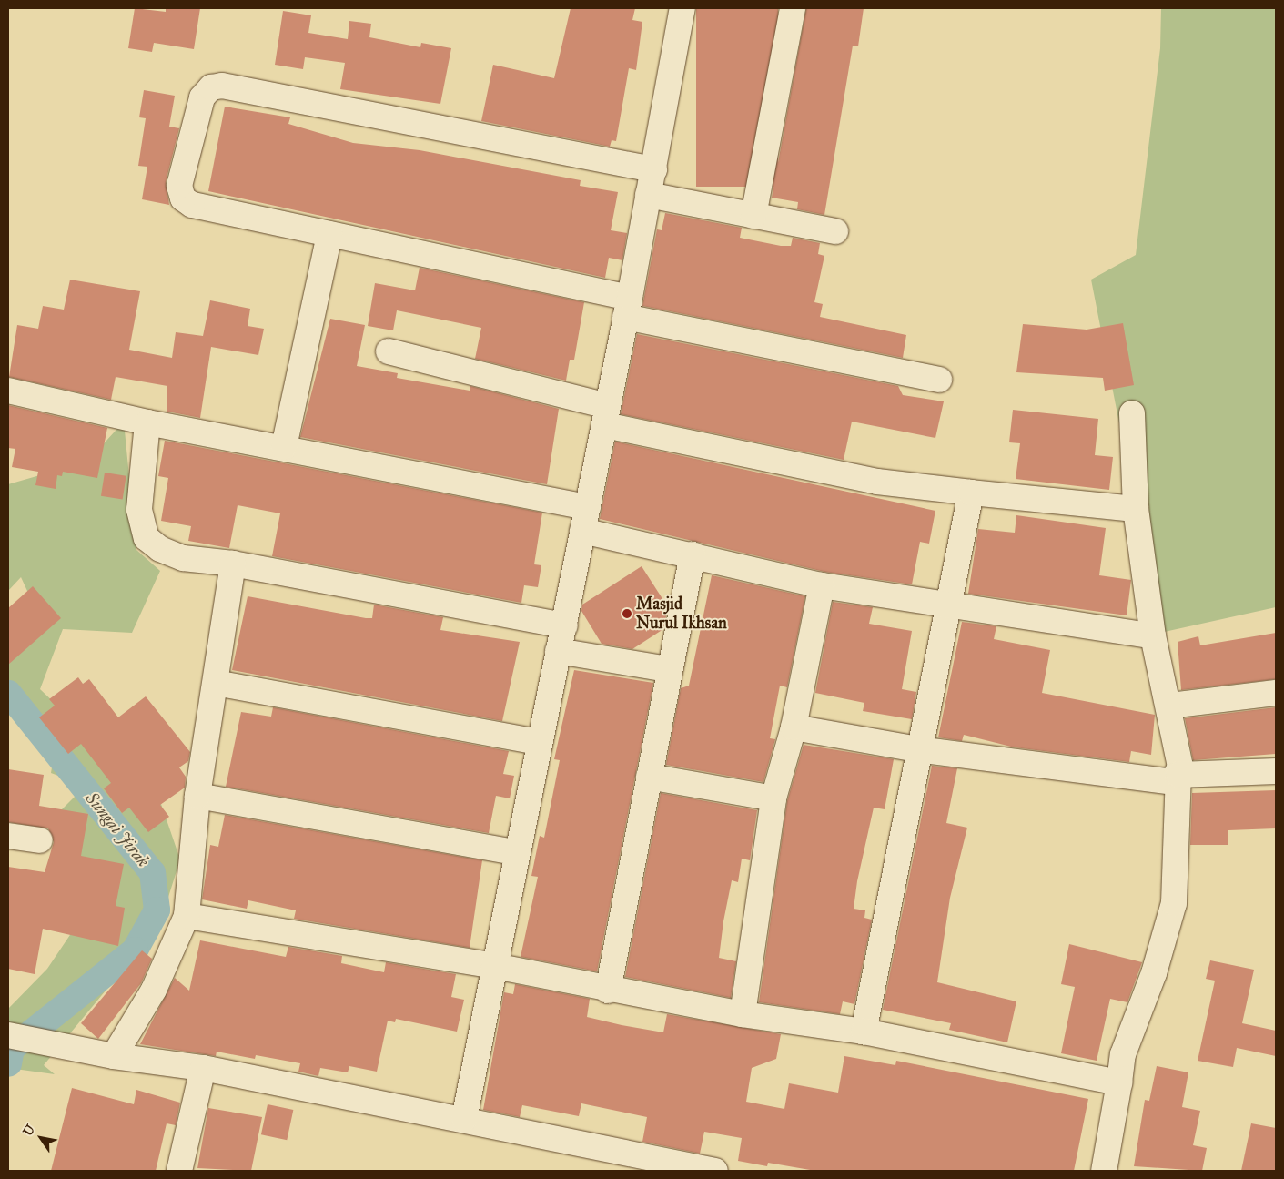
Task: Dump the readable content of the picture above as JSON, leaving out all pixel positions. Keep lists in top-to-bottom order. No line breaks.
{"water":["Sungai Jirak"],"places":["Masjid Nurul Ikhsan"],"north":"top left"}
